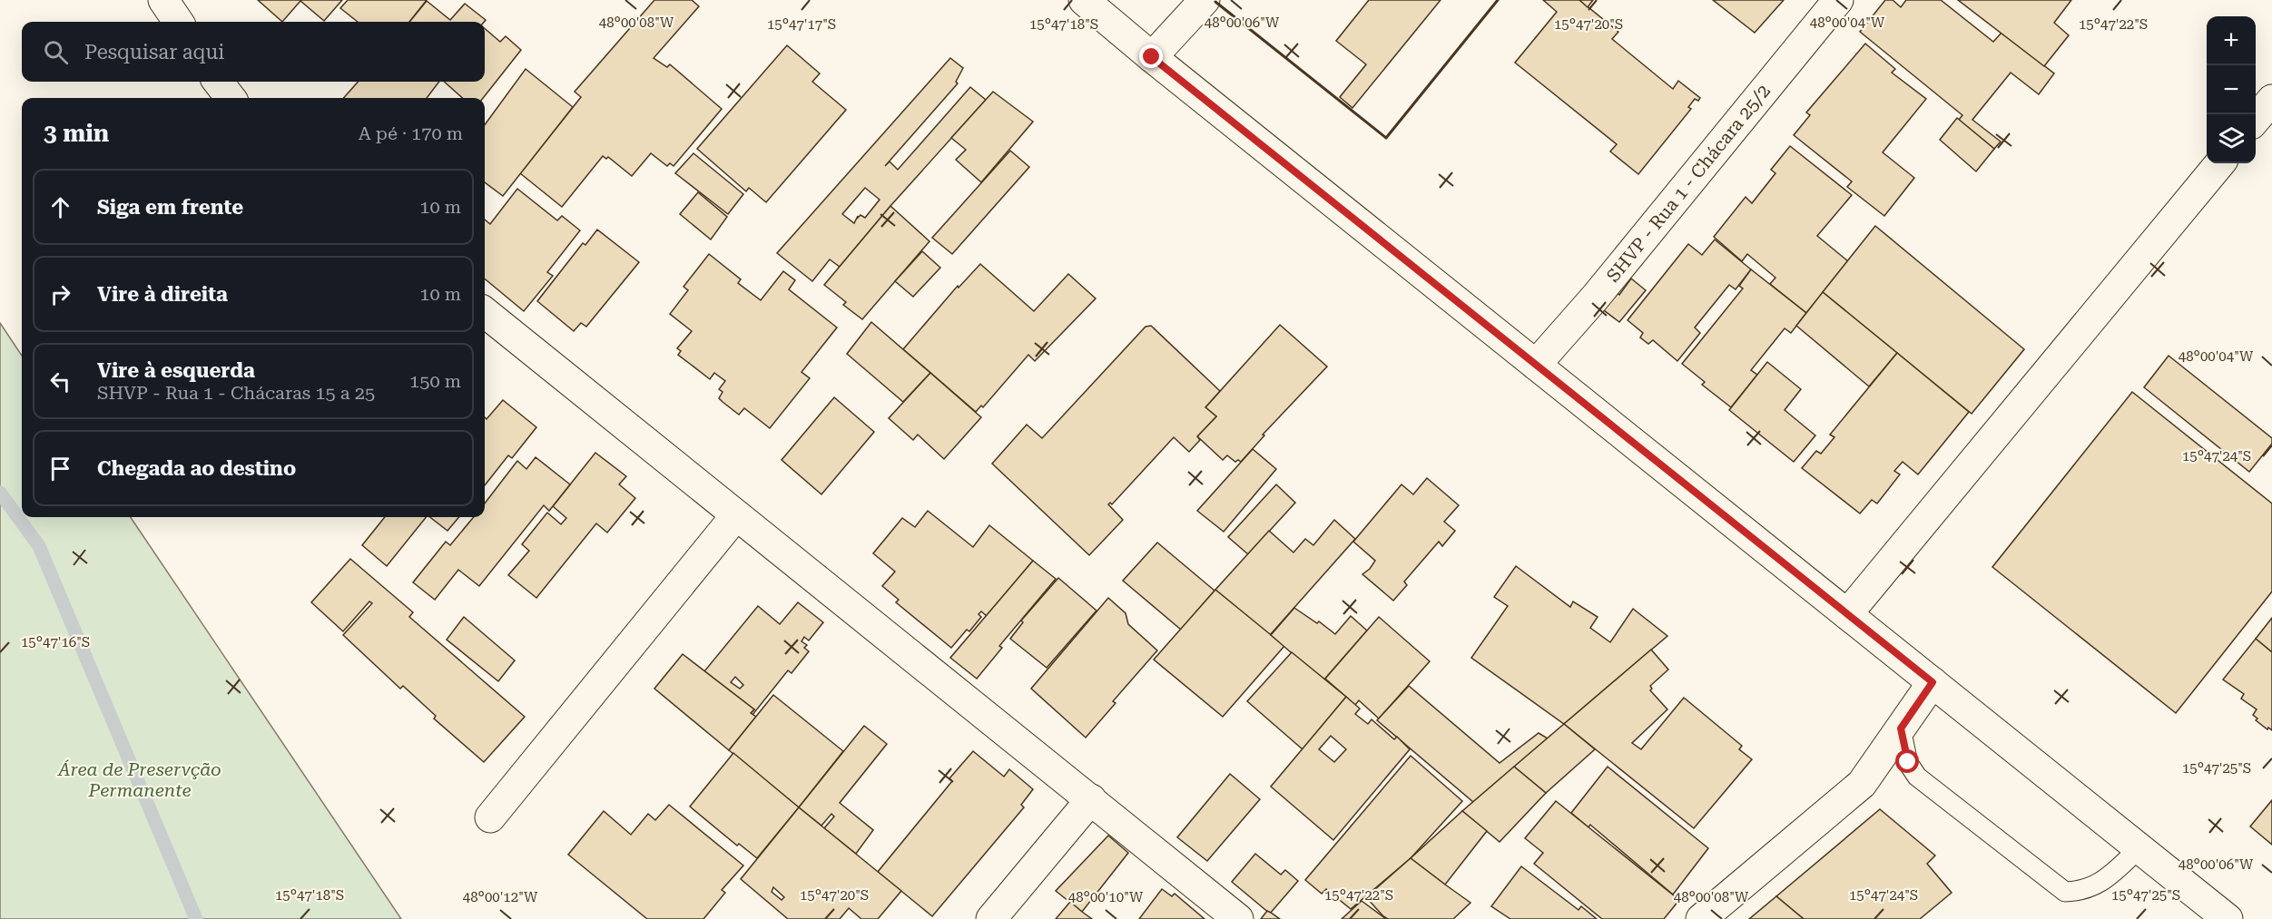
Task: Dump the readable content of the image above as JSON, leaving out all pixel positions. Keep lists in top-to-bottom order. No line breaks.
{"streets":{"street":["SHVP - Rua 1 - Chácara 25/2"]},"parks":["Área de Preservção Permanente"],"page":{"map_buttons":["+","−"],"search":"Pesquisar aqui","heading":["3 min","A pé · 170 m"],"list":[["Siga em frente","10 m"],["Vire à direita","10 m"],["Vire à esquerda","SHVP - Rua 1 - Chácaras 15 a 25","150 m"],"Chegada ao destino"]},"coordinates":["48°00'08\"W","48°00'04\"W","48°00'06\"W","15°47'17\"S","15°47'18\"S","15°47'20\"S","15°47'22\"S","15°47'24\"S","15°47'16\"S","15°47'25\"S","48°00'12\"W","48°00'10\"W"]}
